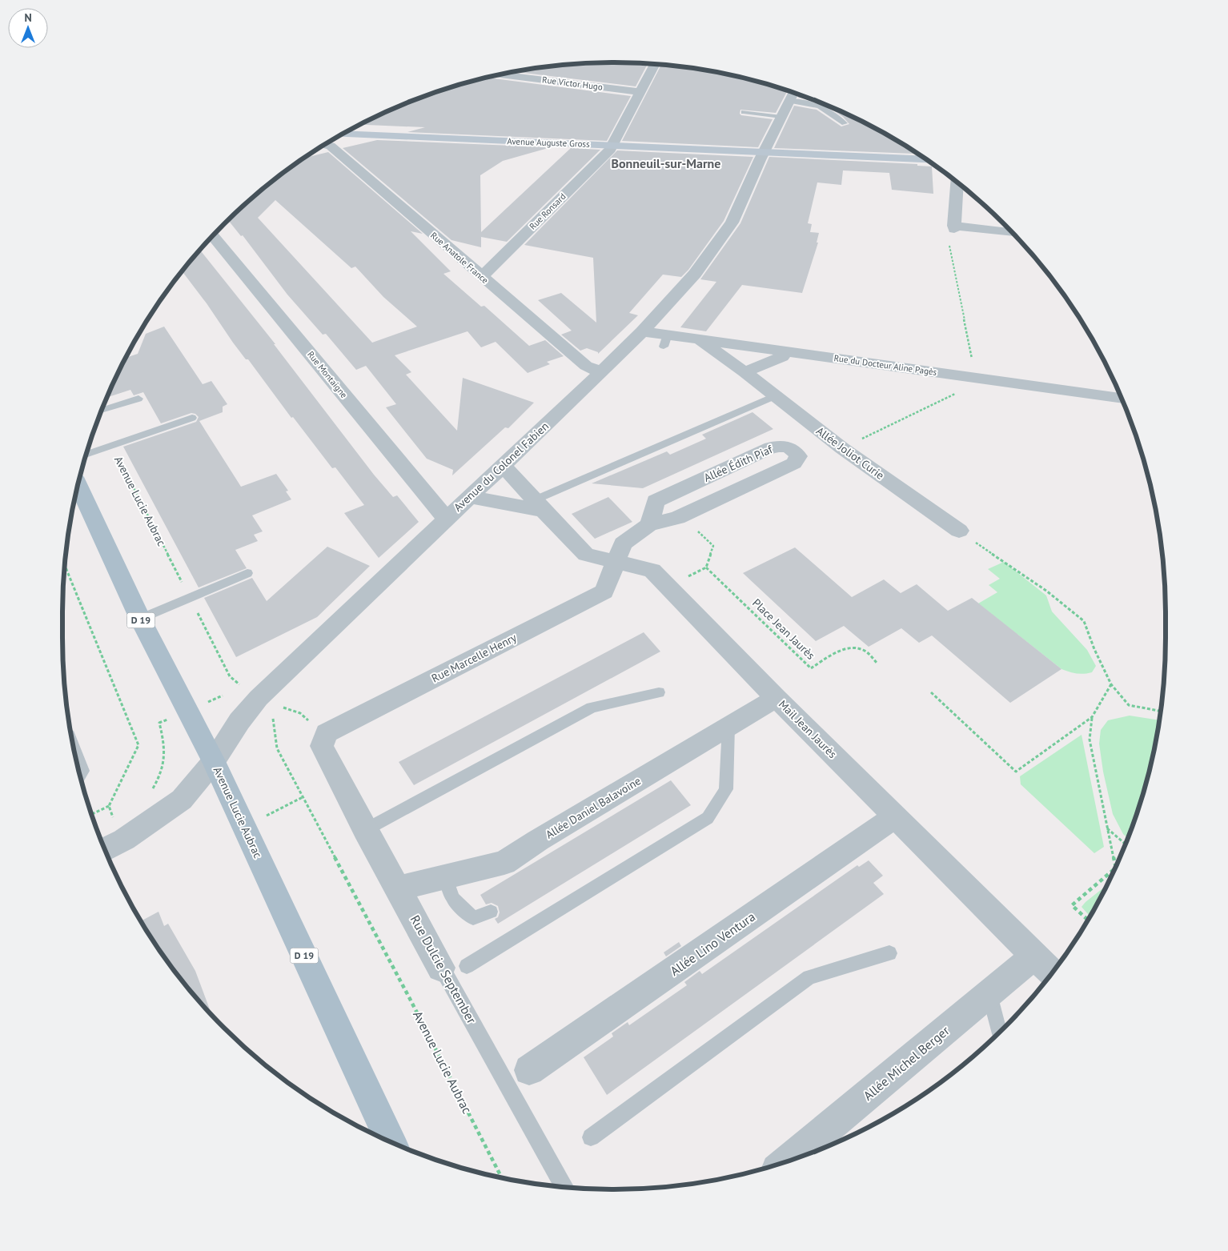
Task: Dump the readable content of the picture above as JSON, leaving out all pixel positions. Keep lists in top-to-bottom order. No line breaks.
{"streets":{"main road":["Avenue Lucie Aubrac","D 19"],"street":["Rue Victor Hugo","Avenue Auguste Gross","Rue Ronsard","Rue Anatole France","Rue du Docteur Aline Pagès","Rue Montaigne","Allée Joliot Curie","Allée Édith Piaf","Avenue du Colonel Fabien","Rue Marcelle Henry","Mail Jean Jaurès","Allée Daniel Balavoine","Allée Lino Ventura","Rue Dulcie September","Allée Michel Berger"],"path":["Place Jean Jaurès"]},"crossings":[["Rue Victor Hugo","Rue Ronsard"],["Avenue Auguste Gross","Rue Ronsard"],["Avenue Auguste Gross","Avenue du Colonel Fabien"],["Rue Ronsard","Rue Anatole France"],["Rue Anatole France","Avenue du Colonel Fabien"],["Rue du Docteur Aline Pagès","Allée Joliot Curie"],["Rue du Docteur Aline Pagès","Avenue du Colonel Fabien"],["Rue Montaigne","Avenue du Colonel Fabien"],["Allée Édith Piaf","Rue Marcelle Henry"],["Avenue du Colonel Fabien","Avenue Lucie Aubrac"],["Avenue du Colonel Fabien","Mail Jean Jaurès"],["Rue Marcelle Henry","Mail Jean Jaurès"],["Rue Marcelle Henry","Rue Dulcie September"],["Mail Jean Jaurès","Allée Daniel Balavoine"],["Mail Jean Jaurès","Allée Lino Ventura"],["Mail Jean Jaurès","Allée Michel Berger"],["Allée Daniel Balavoine","Rue Dulcie September"]],"districts":["Bonneuil-sur-Marne"],"north":"top"}
